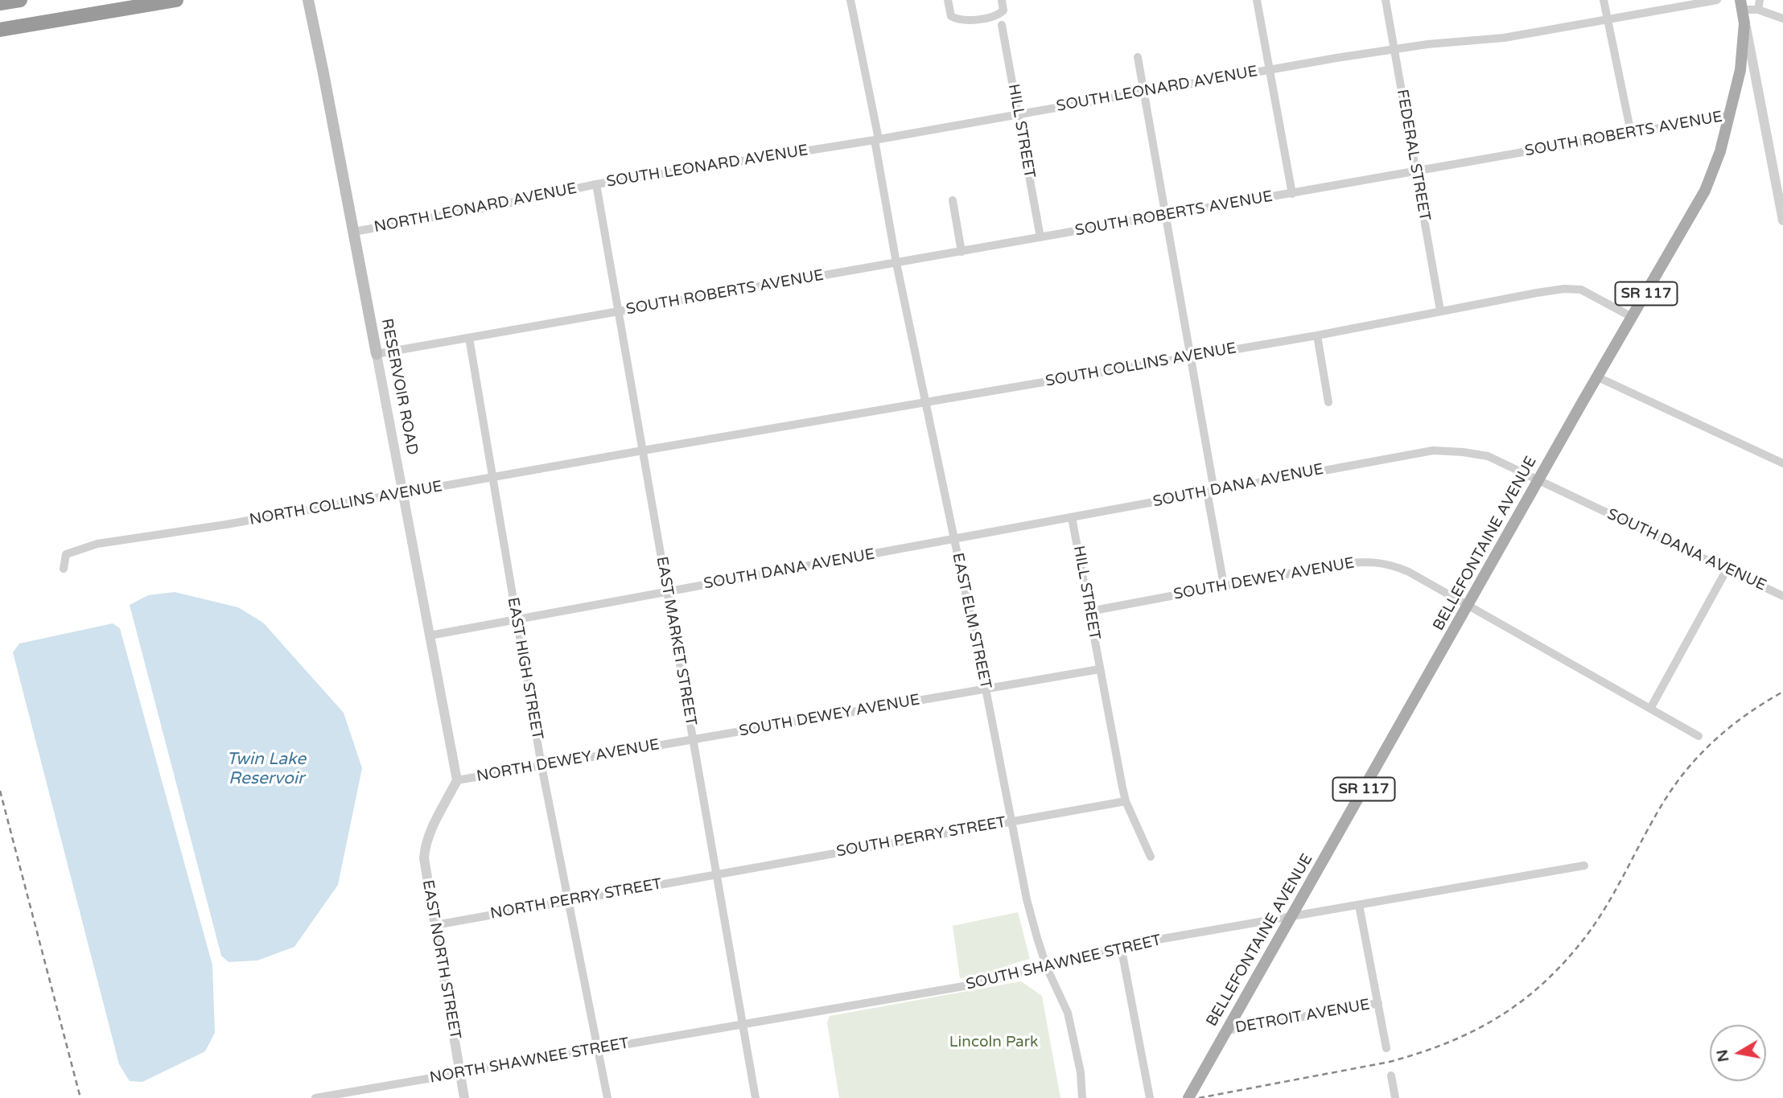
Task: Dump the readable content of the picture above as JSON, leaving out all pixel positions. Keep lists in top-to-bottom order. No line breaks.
{"streets":{"main road":["SR 117","RESERVOIR ROAD","BELLEFONTAINE AVENUE"],"street":["SOUTH LEONARD AVENUE","HILL STREET","SOUTH ROBERTS AVENUE","FEDERAL STREET","NORTH LEONARD AVENUE","SOUTH COLLINS AVENUE","SOUTH DANA AVENUE","NORTH COLLINS AVENUE","SOUTH DEWEY AVENUE","EAST ELM STREET","EAST MARKET STREET","EAST HIGH STREET","NORTH DEWEY AVENUE","SOUTH PERRY STREET","NORTH PERRY STREET","EAST NORTH STREET","SOUTH SHAWNEE STREET","DETROIT AVENUE","NORTH SHAWNEE STREET"]},"crossings":[["SOUTH LEONARD AVENUE","HILL STREET"],["SOUTH LEONARD AVENUE","FEDERAL STREET"],["SOUTH LEONARD AVENUE","NORTH LEONARD AVENUE"],["SOUTH LEONARD AVENUE","EAST ELM STREET"],["SOUTH LEONARD AVENUE","EAST MARKET STREET"],["HILL STREET","SOUTH ROBERTS AVENUE"],["HILL STREET","SOUTH DANA AVENUE"],["HILL STREET","SOUTH DEWEY AVENUE"],["HILL STREET","SOUTH PERRY STREET"],["SOUTH ROBERTS AVENUE","FEDERAL STREET"],["SOUTH ROBERTS AVENUE","RESERVOIR ROAD"],["SOUTH ROBERTS AVENUE","BELLEFONTAINE AVENUE"],["SOUTH ROBERTS AVENUE","EAST ELM STREET"],["SOUTH ROBERTS AVENUE","EAST MARKET STREET"],["SOUTH ROBERTS AVENUE","EAST HIGH STREET"],["FEDERAL STREET","SOUTH COLLINS AVENUE"],["NORTH LEONARD AVENUE","RESERVOIR ROAD"],["NORTH LEONARD AVENUE","EAST MARKET STREET"],["SOUTH COLLINS AVENUE","NORTH COLLINS AVENUE"],["SOUTH COLLINS AVENUE","BELLEFONTAINE AVENUE"],["SOUTH COLLINS AVENUE","EAST ELM STREET"],["SOUTH COLLINS AVENUE","EAST MARKET STREET"],["RESERVOIR ROAD","SOUTH DANA AVENUE"],["RESERVOIR ROAD","NORTH COLLINS AVENUE"],["RESERVOIR ROAD","NORTH DEWEY AVENUE"],["SOUTH DANA AVENUE","BELLEFONTAINE AVENUE"],["SOUTH DANA AVENUE","EAST ELM STREET"],["SOUTH DANA AVENUE","EAST MARKET STREET"],["SOUTH DANA AVENUE","EAST HIGH STREET"],["NORTH COLLINS AVENUE","EAST MARKET STREET"],["NORTH COLLINS AVENUE","EAST HIGH STREET"],["BELLEFONTAINE AVENUE","SOUTH DEWEY AVENUE"],["BELLEFONTAINE AVENUE","SOUTH SHAWNEE STREET"],["BELLEFONTAINE AVENUE","DETROIT AVENUE"],["SOUTH DEWEY AVENUE","EAST ELM STREET"],["SOUTH DEWEY AVENUE","EAST MARKET STREET"],["SOUTH DEWEY AVENUE","NORTH DEWEY AVENUE"],["EAST ELM STREET","SOUTH PERRY STREET"],["EAST ELM STREET","SOUTH SHAWNEE STREET"],["EAST MARKET STREET","NORTH DEWEY AVENUE"],["EAST MARKET STREET","SOUTH PERRY STREET"],["EAST MARKET STREET","NORTH PERRY STREET"],["EAST MARKET STREET","SOUTH SHAWNEE STREET"],["EAST MARKET STREET","NORTH SHAWNEE STREET"],["EAST HIGH STREET","NORTH DEWEY AVENUE"],["EAST HIGH STREET","NORTH PERRY STREET"],["EAST HIGH STREET","NORTH SHAWNEE STREET"],["NORTH DEWEY AVENUE","EAST NORTH STREET"],["SOUTH PERRY STREET","NORTH PERRY STREET"],["NORTH PERRY STREET","EAST NORTH STREET"],["EAST NORTH STREET","NORTH SHAWNEE STREET"],["SOUTH SHAWNEE STREET","NORTH SHAWNEE STREET"]],"water":["Twin Lake Reservoir"],"parks":["Lincoln Park"],"north":"left"}
